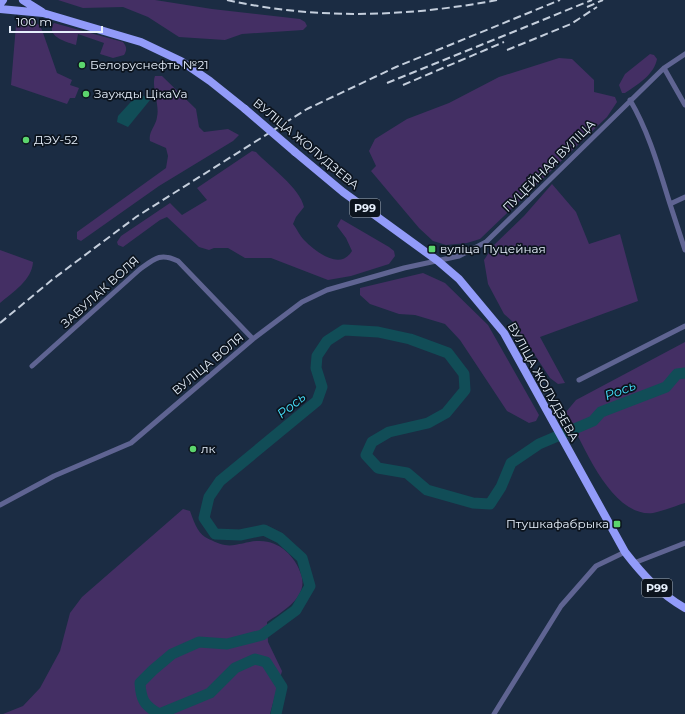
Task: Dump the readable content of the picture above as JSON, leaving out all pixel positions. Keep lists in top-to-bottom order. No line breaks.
{"streets":{"main road":["ВУЛІЦА ЖОЛУДЗЕВА","Р99"],"street":["ПУЦЕЙНАЯ ВУЛІЦА","ЗАВУЛАК ВОЛЯ","ВУЛІЦА ВОЛЯ"]},"crossings":[["ВУЛІЦА ЖОЛУДЗЕВА","ПУЦЕЙНАЯ ВУЛІЦА"],["ВУЛІЦА ЖОЛУДЗЕВА","Р99"],["ВУЛІЦА ЖОЛУДЗЕВА","ВУЛІЦА ВОЛЯ"],["ПУЦЕЙНАЯ ВУЛІЦА","ВУЛІЦА ВОЛЯ"],["ЗАВУЛАК ВОЛЯ","ВУЛІЦА ВОЛЯ"]],"water":["Рось"],"places":{"other":["Белоруснефть №21","Заужды ЦікаVа","ДЭУ-52","лк"],"transit":["вуліца Пуцейная","Птушкафабрыка"]},"scale_bar":"100 m"}
